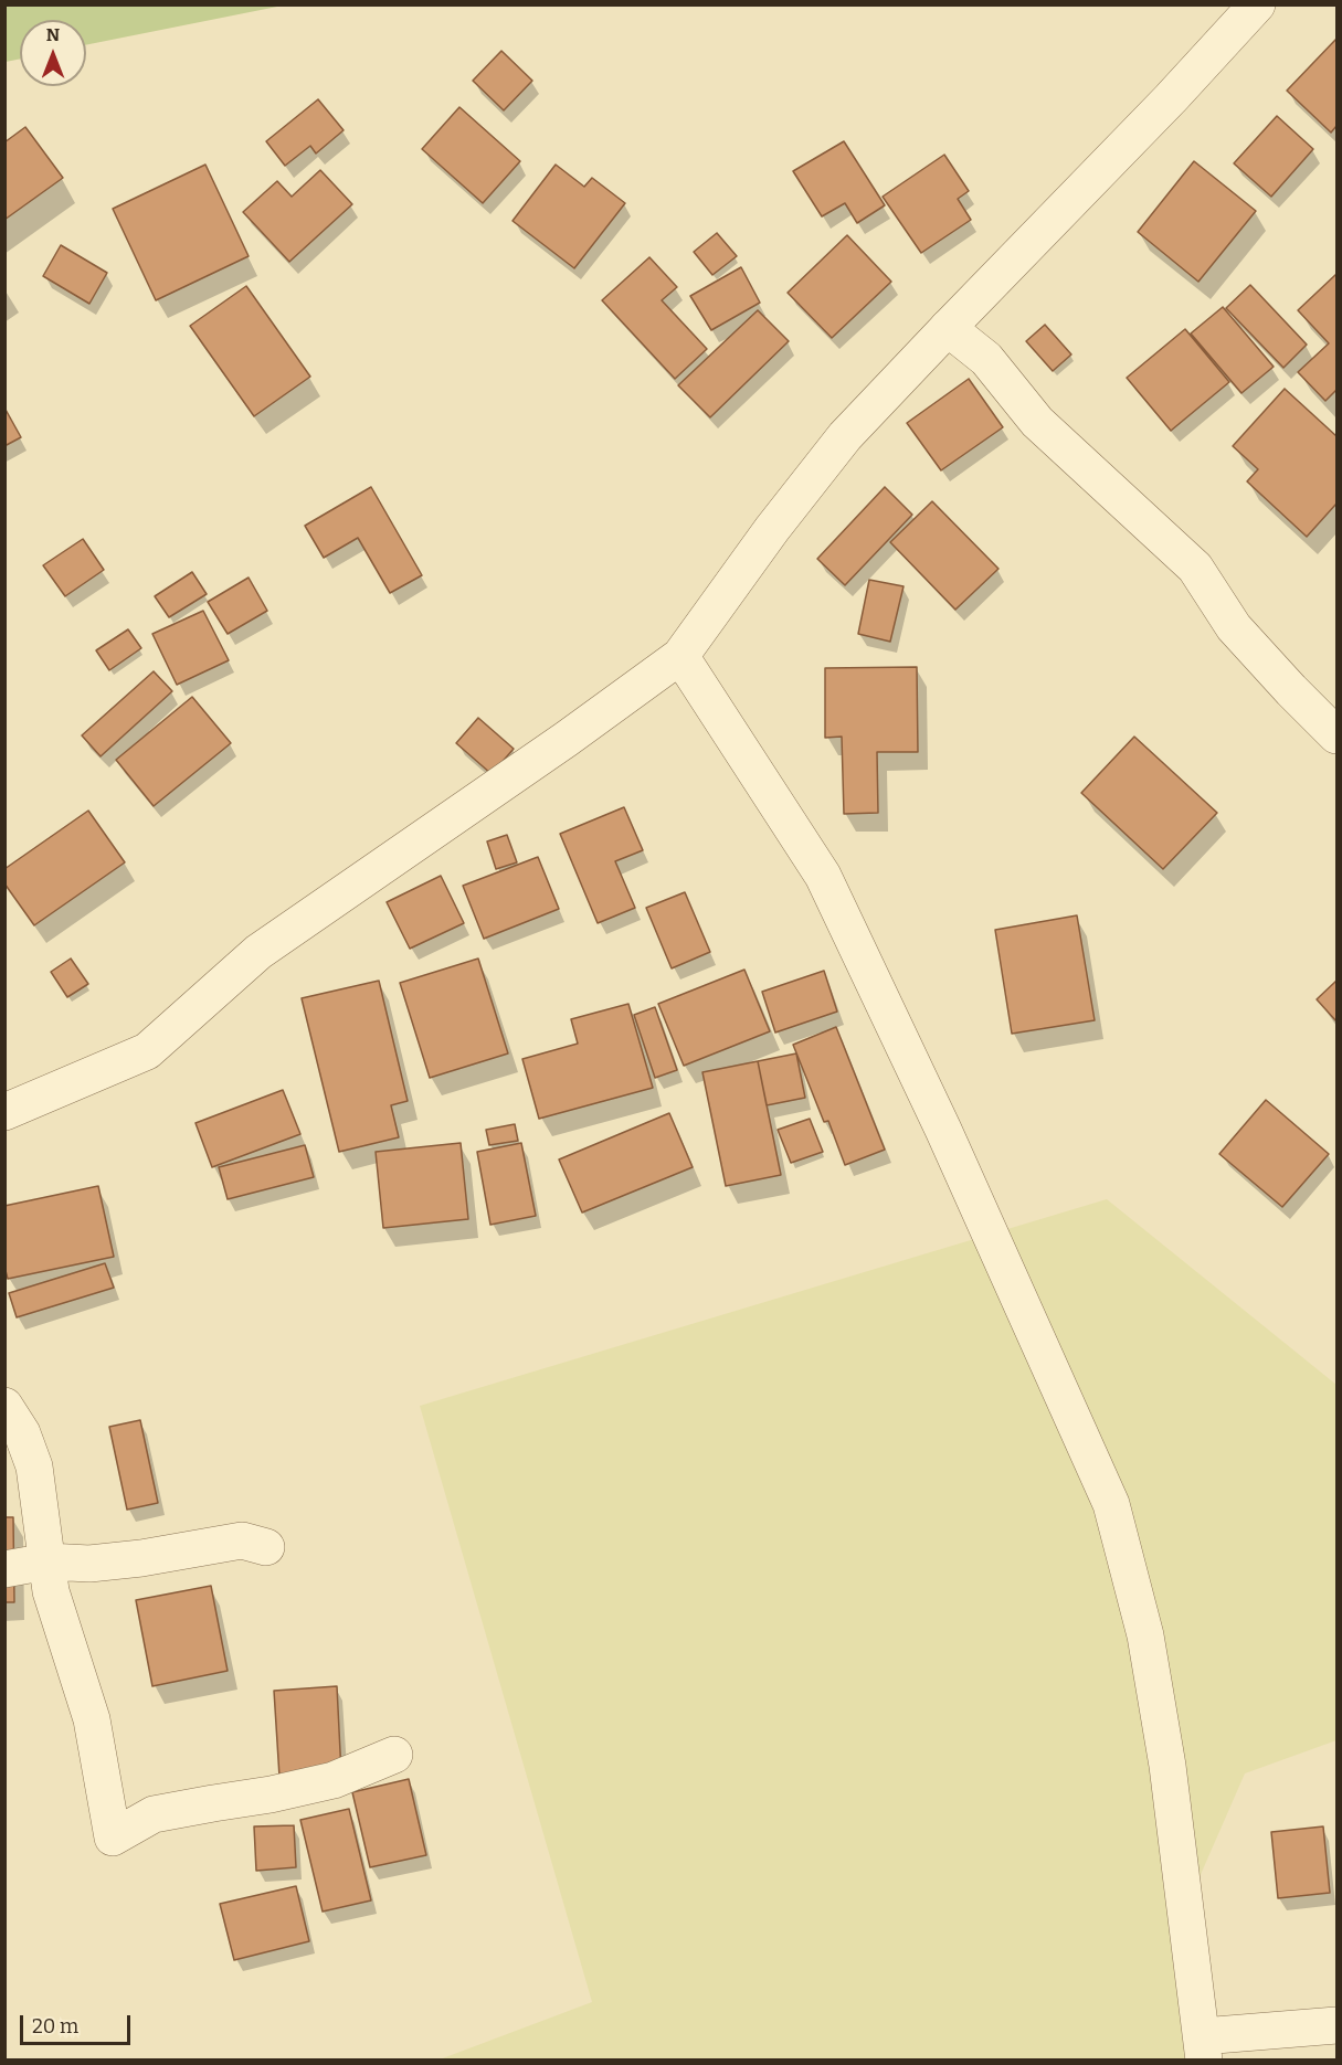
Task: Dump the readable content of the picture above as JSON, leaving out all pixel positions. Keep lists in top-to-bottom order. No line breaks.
{"scale_bar":"20 m","north":"top"}
